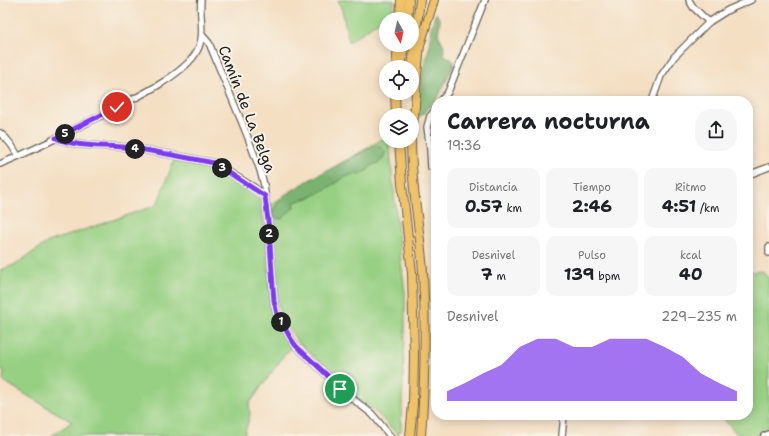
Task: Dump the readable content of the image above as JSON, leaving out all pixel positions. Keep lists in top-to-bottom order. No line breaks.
{"streets":{"street":["Camín de La Belga"]},"north":"bottom","page":{"heading":["Carrera nocturna","19:36"],"pins":["5","4","3","2","1"],"stats":[["Distancia","0.57 km"],["Tiempo","2:46"],["Ritmo","4:51 /km"],["Desnivel","7 m"],["Pulso","139 bpm"],["kcal","40"]],"chart":["Desnivel","229–235 m"]}}
